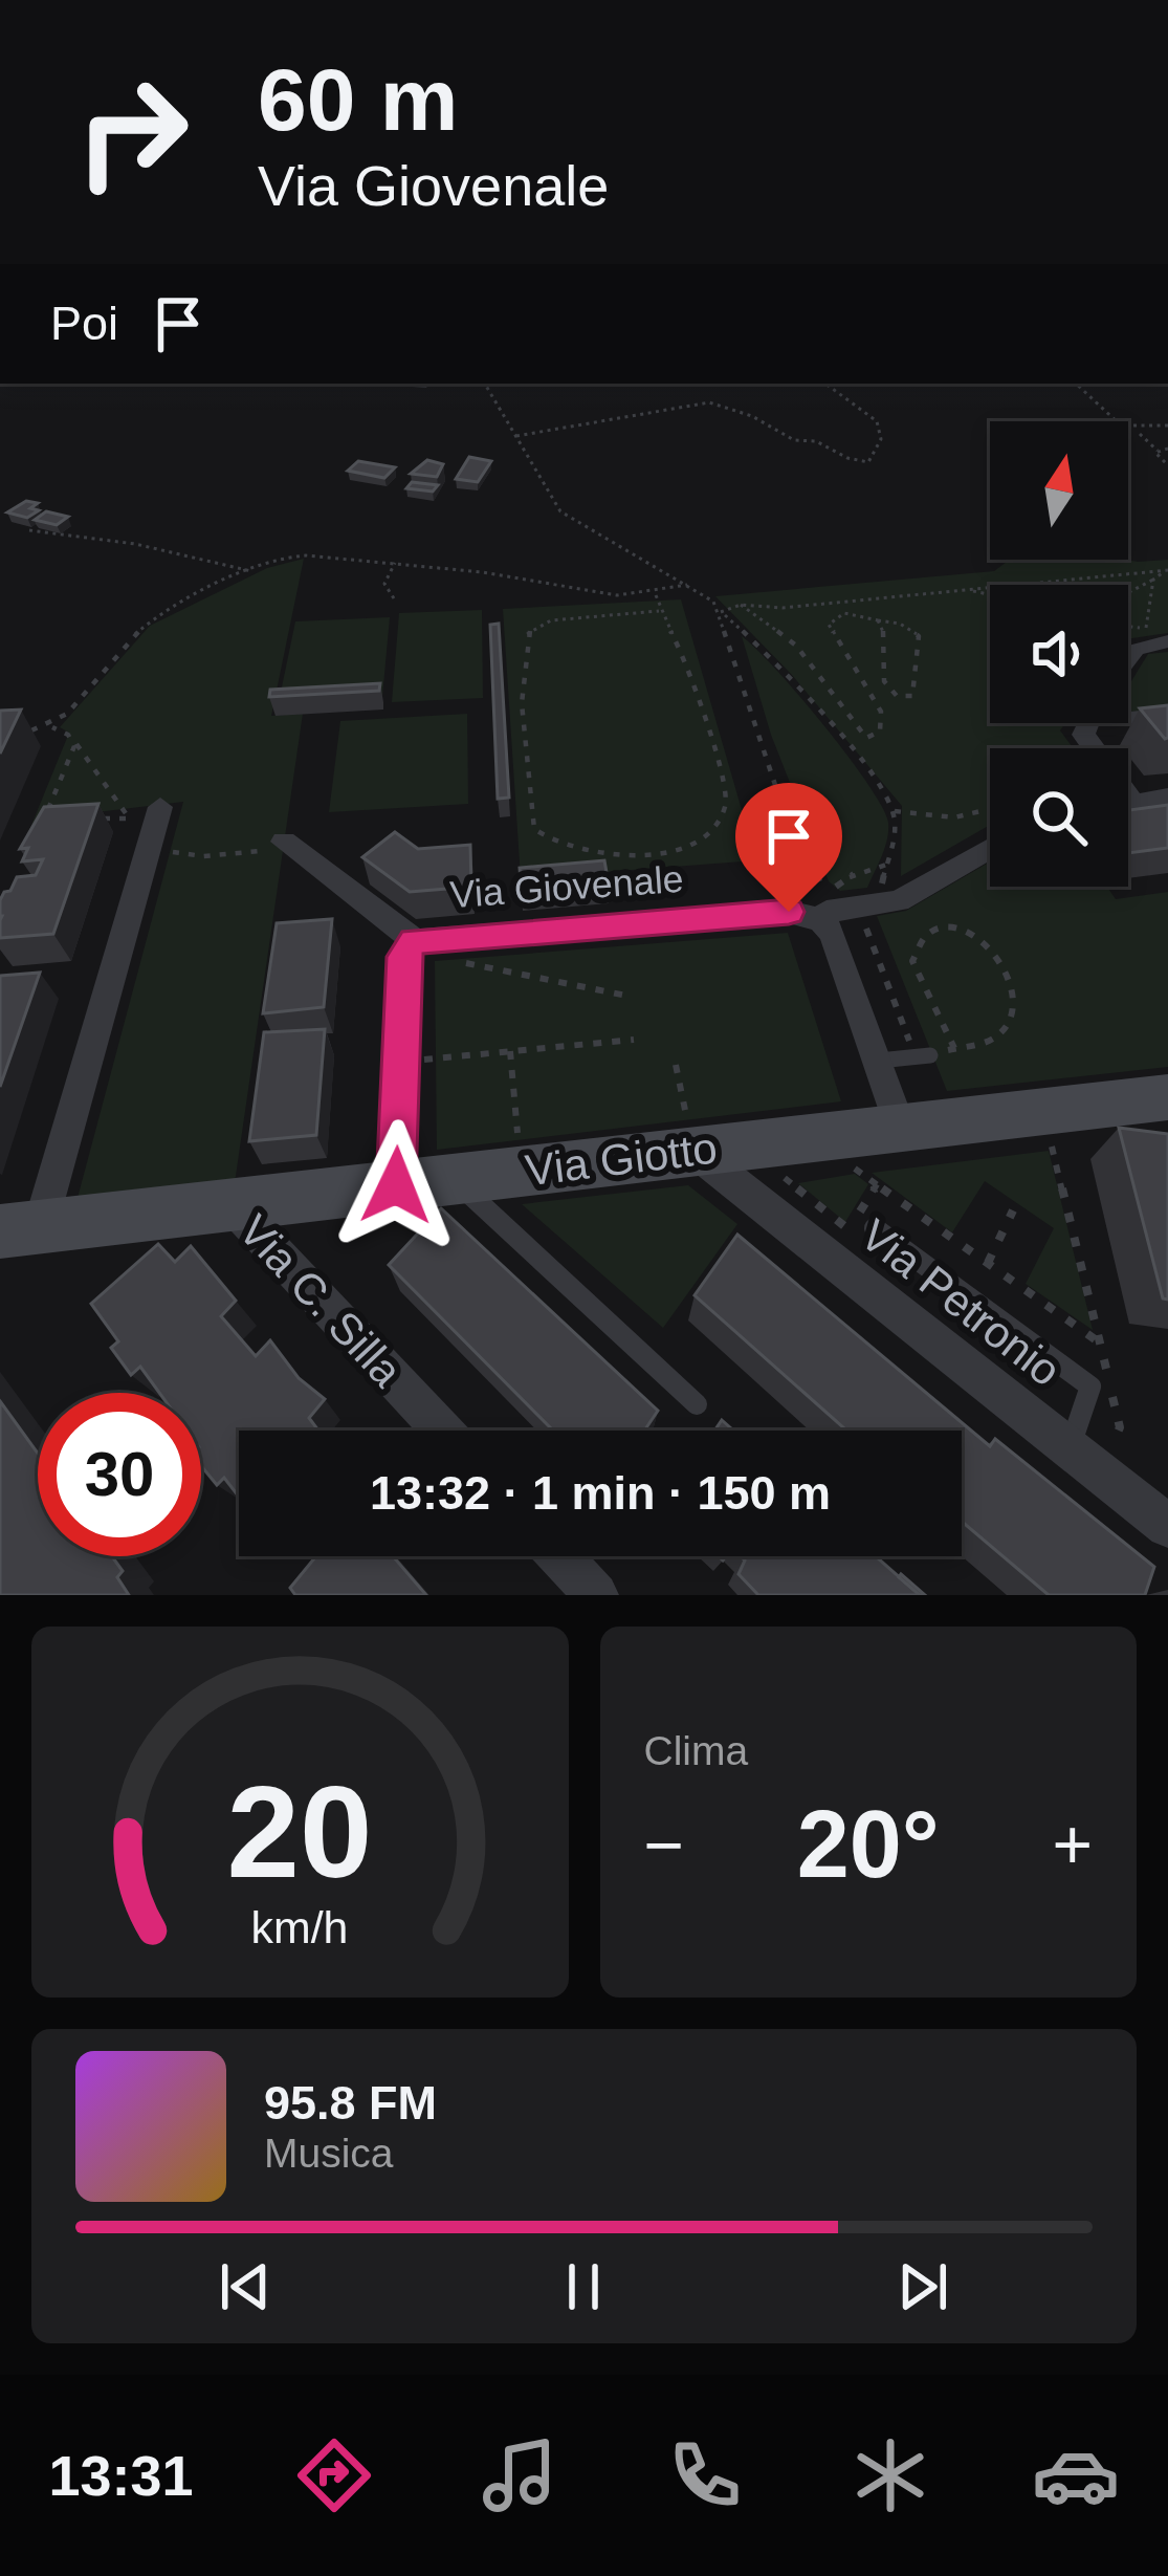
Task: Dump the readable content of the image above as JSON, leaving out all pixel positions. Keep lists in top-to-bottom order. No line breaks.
{"streets":{"street":["Via Giovenale","Via Giotto","Via C. Silla","Via Petronio"]},"crossings":[["Via Giovenale","Via Giotto"],["Via Giotto","Via C. Silla"],["Via Giotto","Via Petronio"]],"north":"top","page":{"turn":["60 m","Via Giovenale"],"then":"Poi","limit":"30","trip":"13:32 · 1 min · 150 m","tile":"Clima","heat":["−","20°","+"],"song":["95.8 FM","Musica"],"tabs":"13:31","gauge":["20","km/h"]}}
